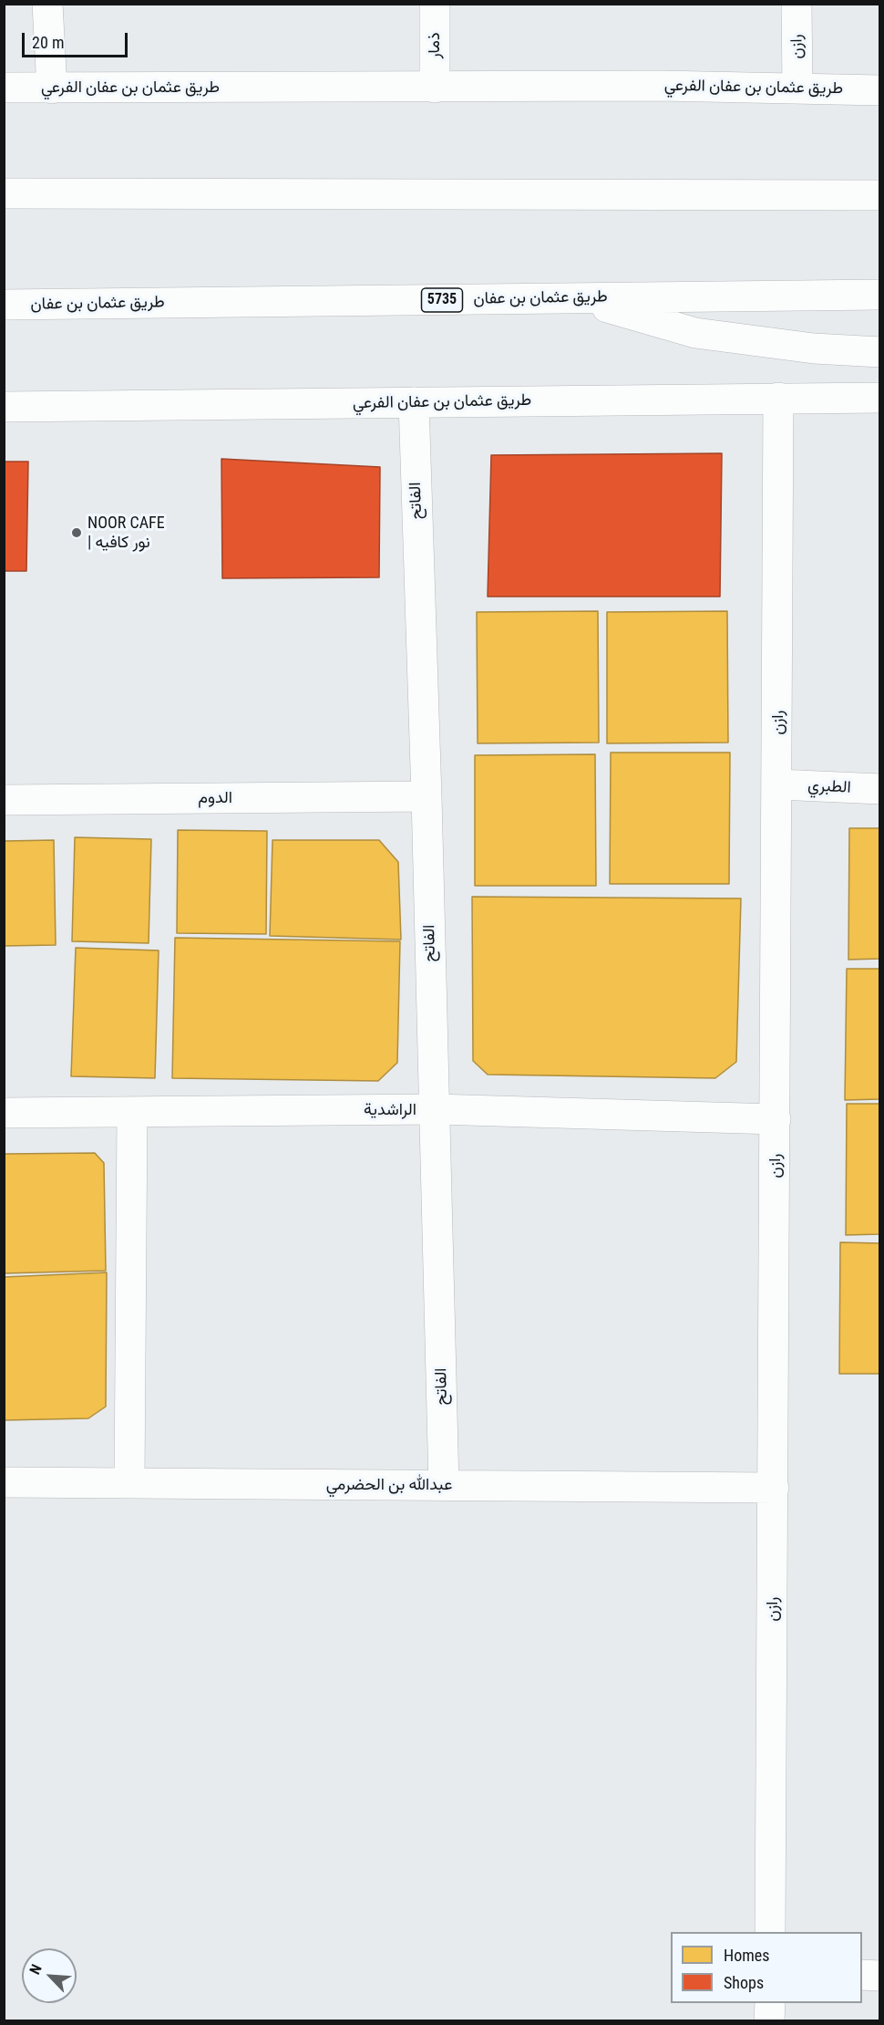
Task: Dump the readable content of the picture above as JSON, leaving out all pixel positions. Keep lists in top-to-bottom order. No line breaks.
{"streets":{"street":["ذمار","رازن","طريق عثمان بن عفان الفرعي","طريق عثمان بن عفان","5735","الفاتح","الطبري","الدوم","الراشدية","عبدالله بن الحضرمي"]},"crossings":[["ذمار","طريق عثمان بن عفان الفرعي"],["رازن","طريق عثمان بن عفان الفرعي"],["رازن","الطبري"],["رازن","الراشدية"],["رازن","عبدالله بن الحضرمي"],["طريق عثمان بن عفان الفرعي","الفاتح"],["الفاتح","الدوم"],["الفاتح","الراشدية"],["الفاتح","عبدالله بن الحضرمي"]],"places":["NOOR CAFE | نور كافيه"],"legend":["Homes","Shops"],"scale_bar":"20 m","north":"top left"}
